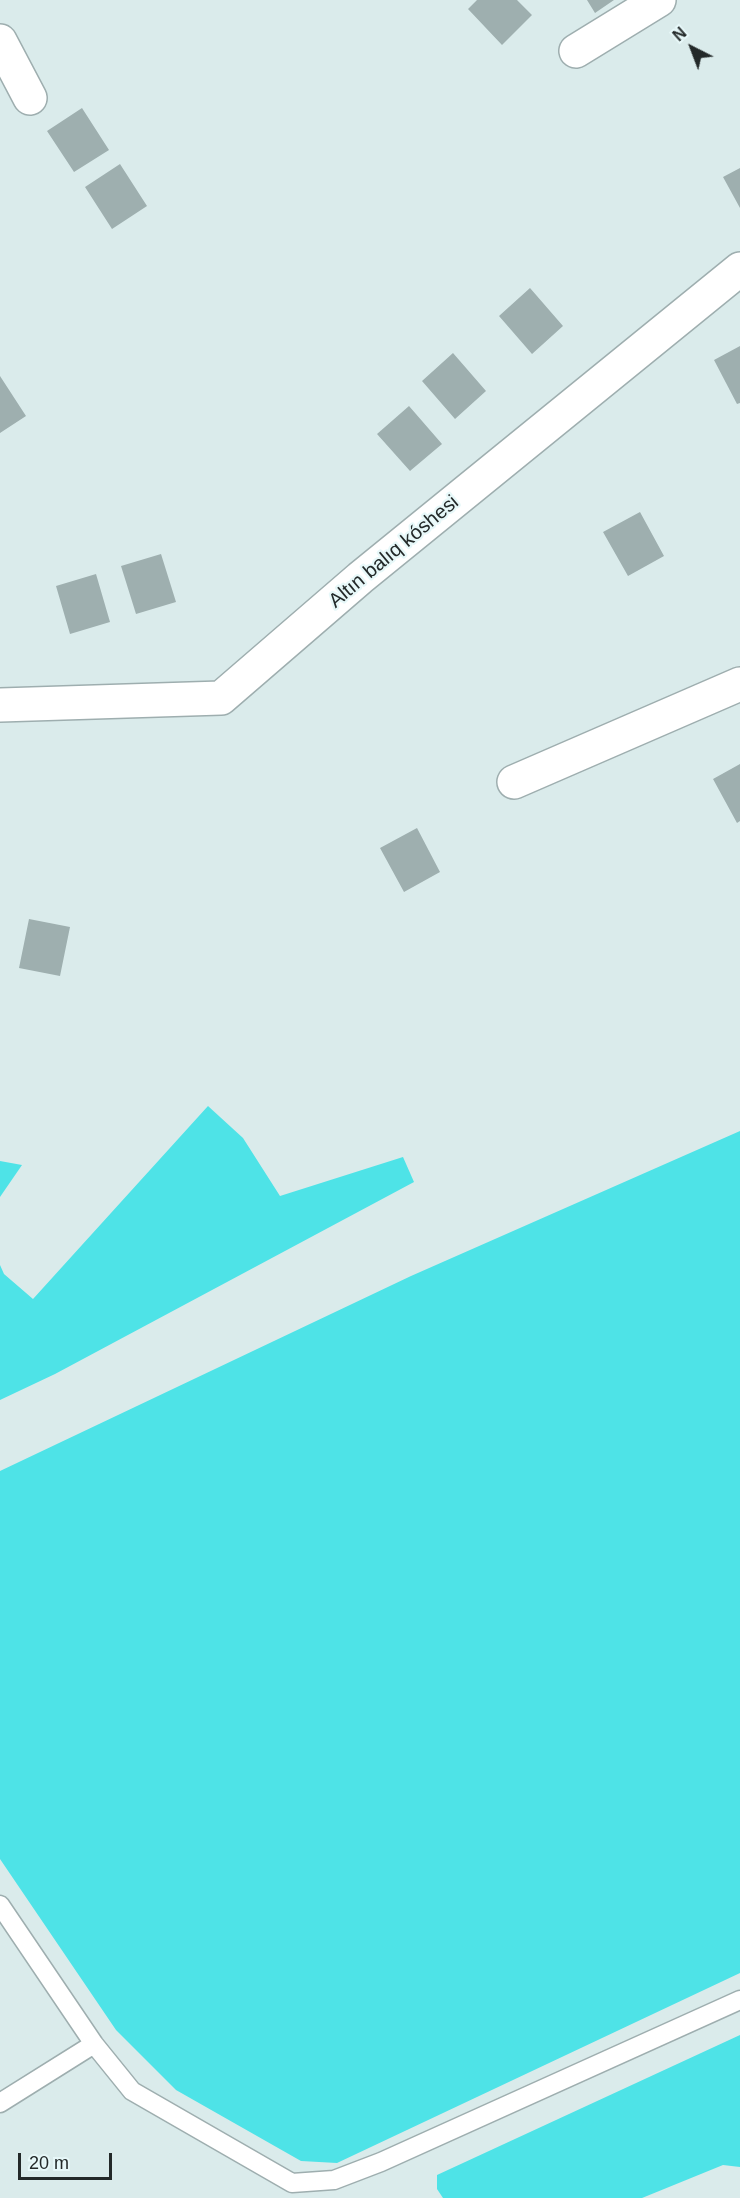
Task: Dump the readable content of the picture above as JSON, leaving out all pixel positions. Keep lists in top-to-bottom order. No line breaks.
{"streets":{"street":["Altın balıq kóshesi"]},"scale_bar":"20 m","north":"top left"}
